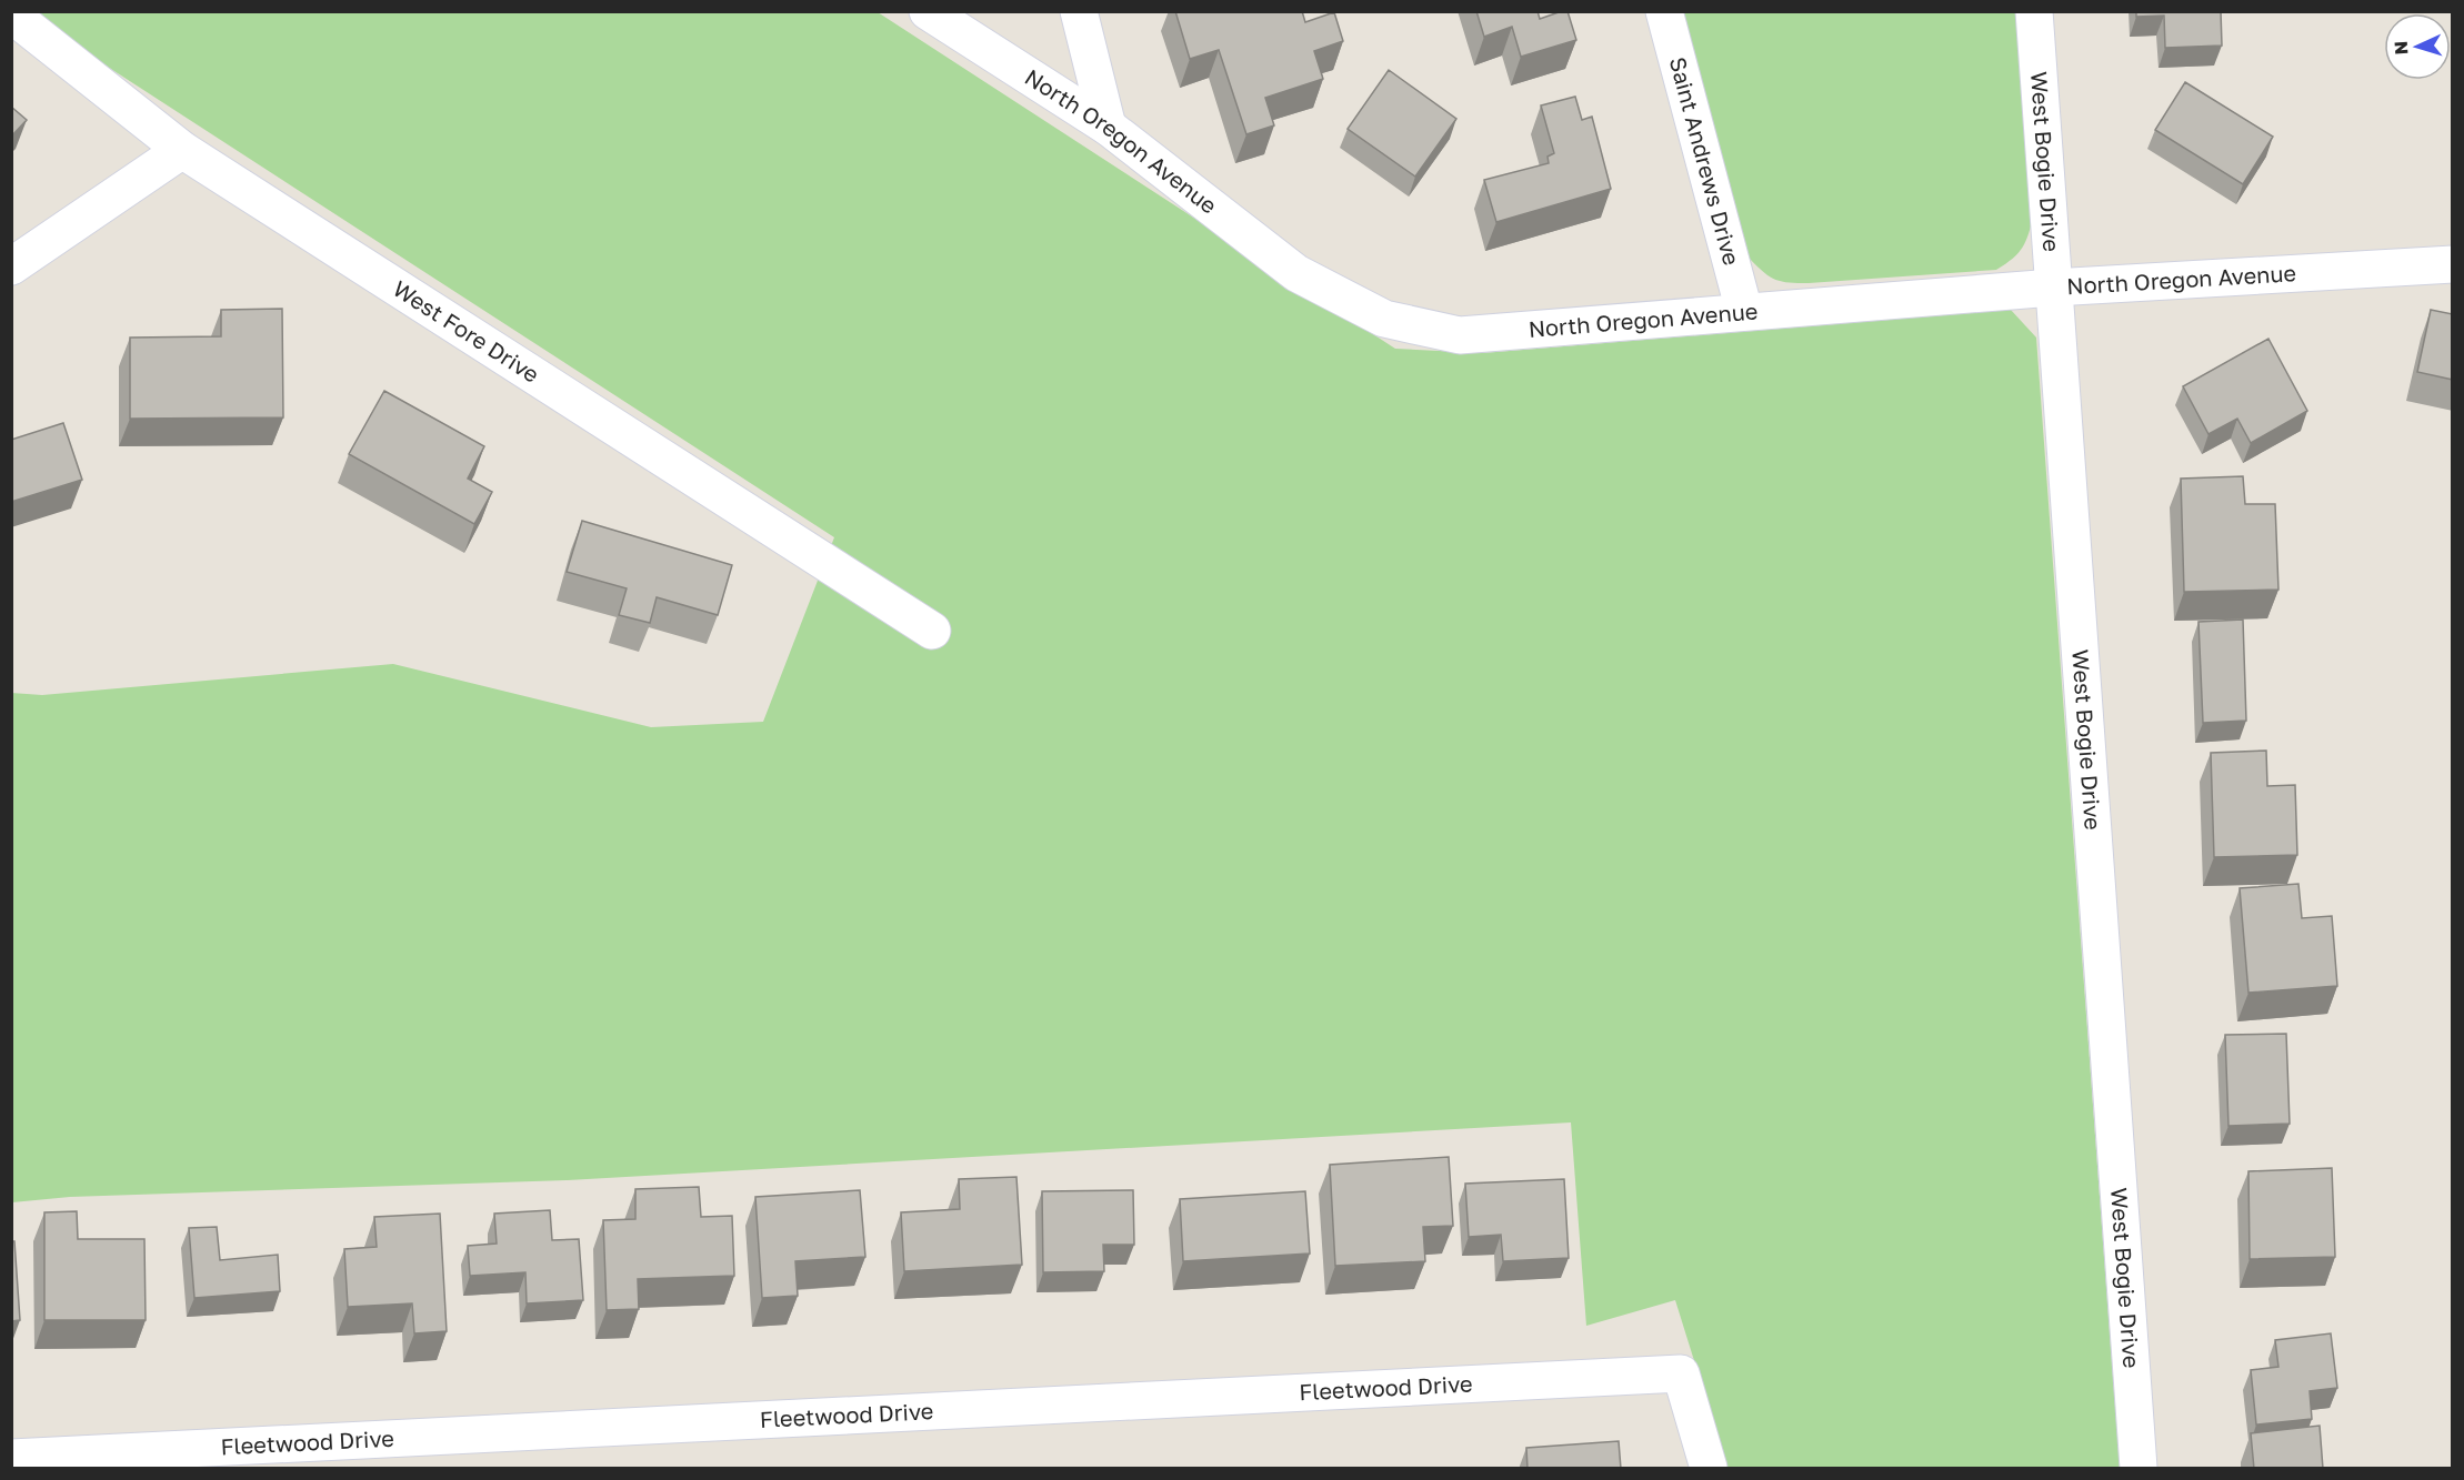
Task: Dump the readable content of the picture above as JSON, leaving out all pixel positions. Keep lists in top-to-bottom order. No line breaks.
{"streets":{"street":["North Oregon Avenue","Saint Andrews Drive","West Bogie Drive","West Fore Drive","Fleetwood Drive"]},"crossings":[["North Oregon Avenue","Saint Andrews Drive"],["North Oregon Avenue","West Bogie Drive"]],"north":"left"}
